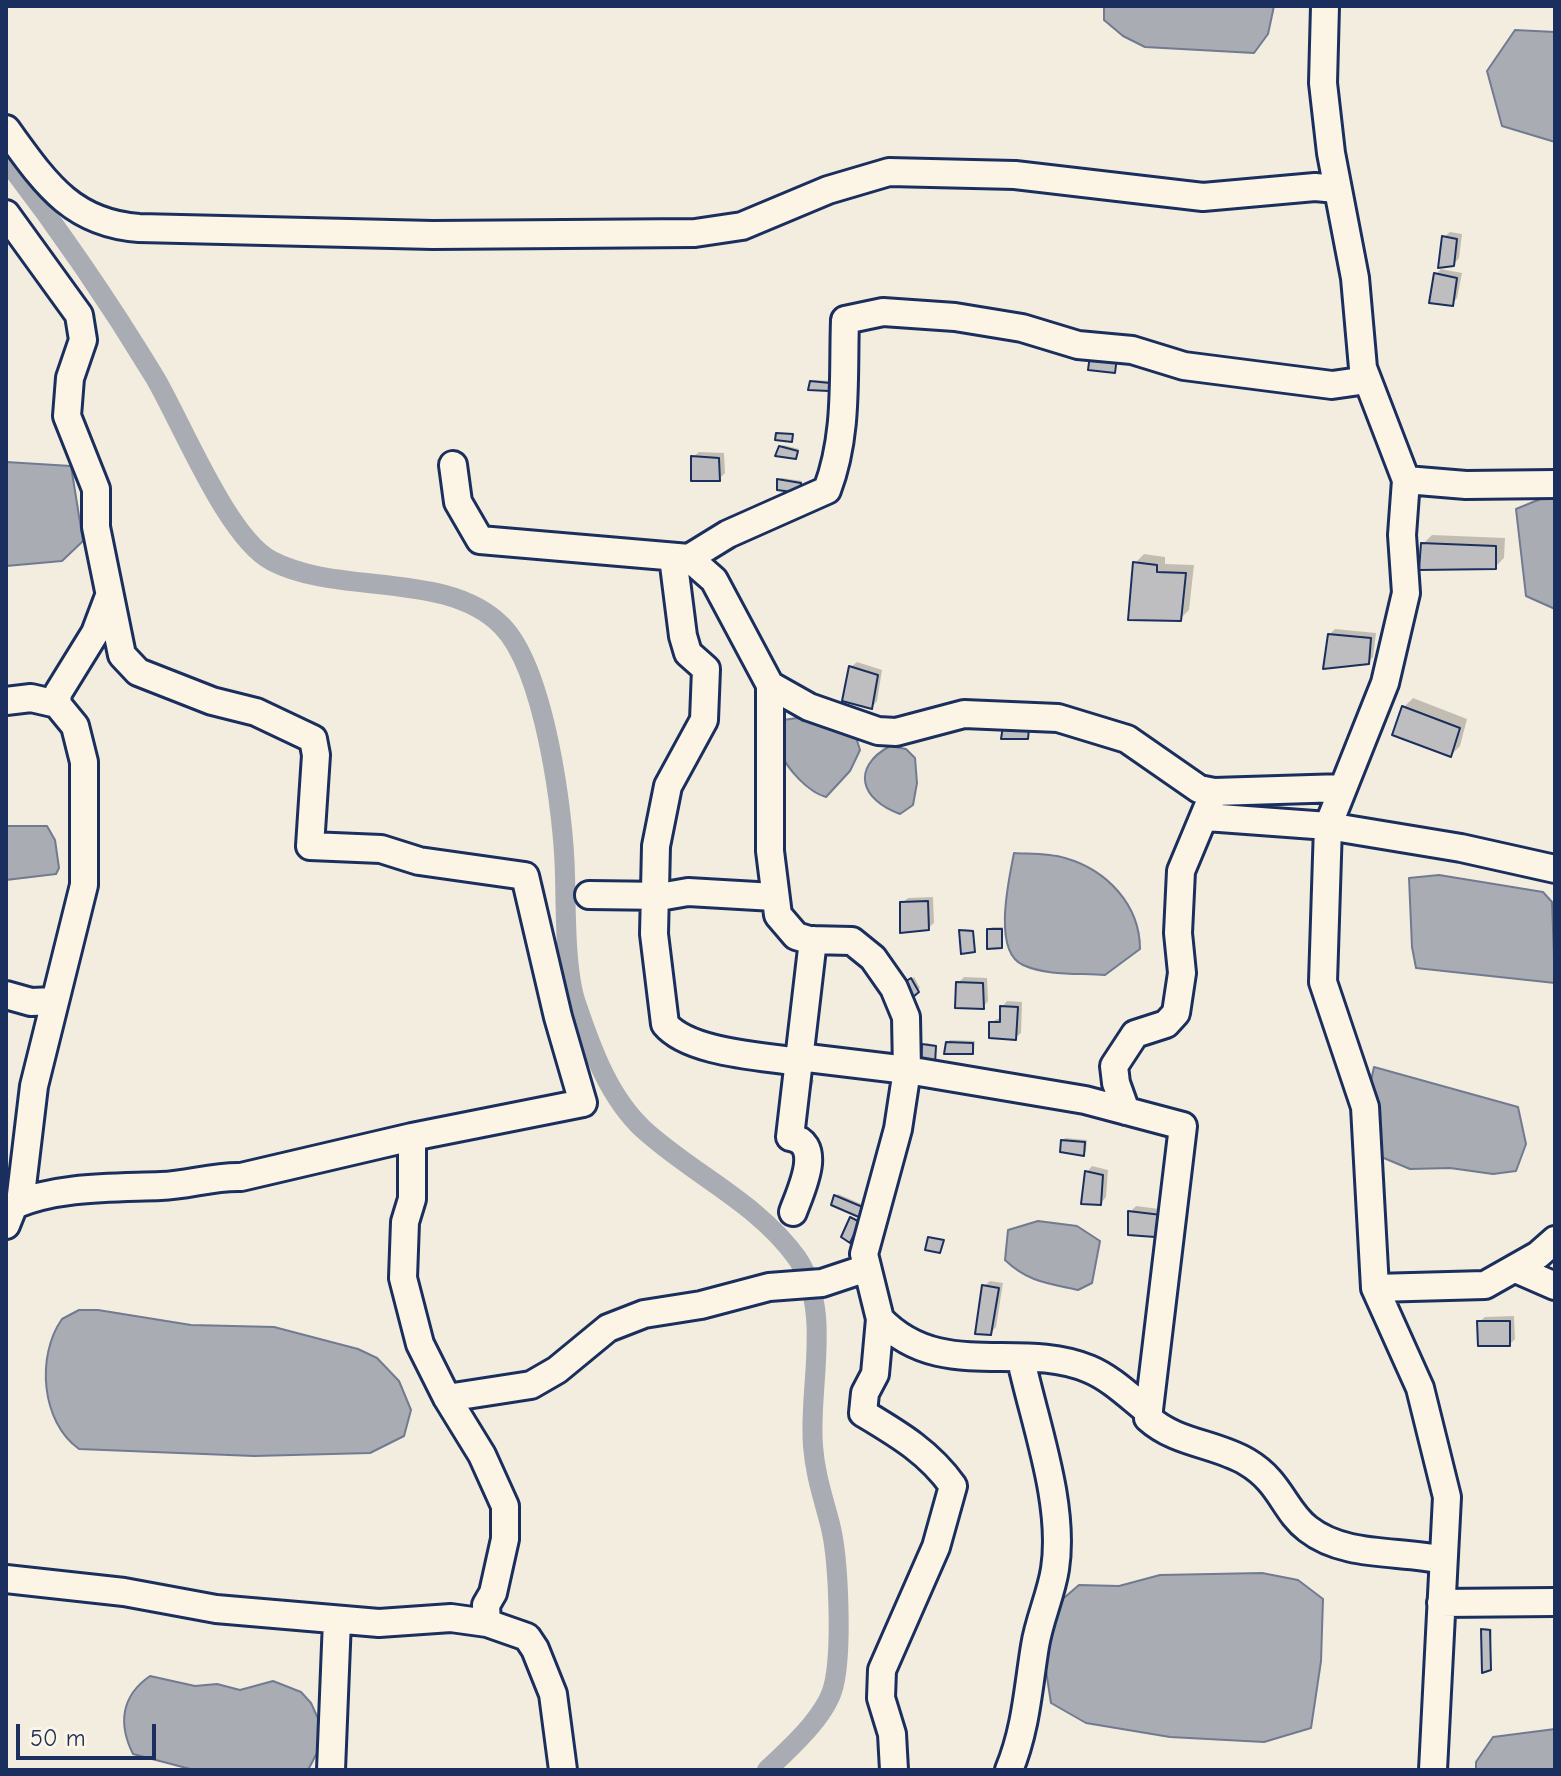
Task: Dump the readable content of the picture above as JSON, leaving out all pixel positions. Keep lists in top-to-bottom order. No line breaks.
{"scale_bar":"50 m"}
